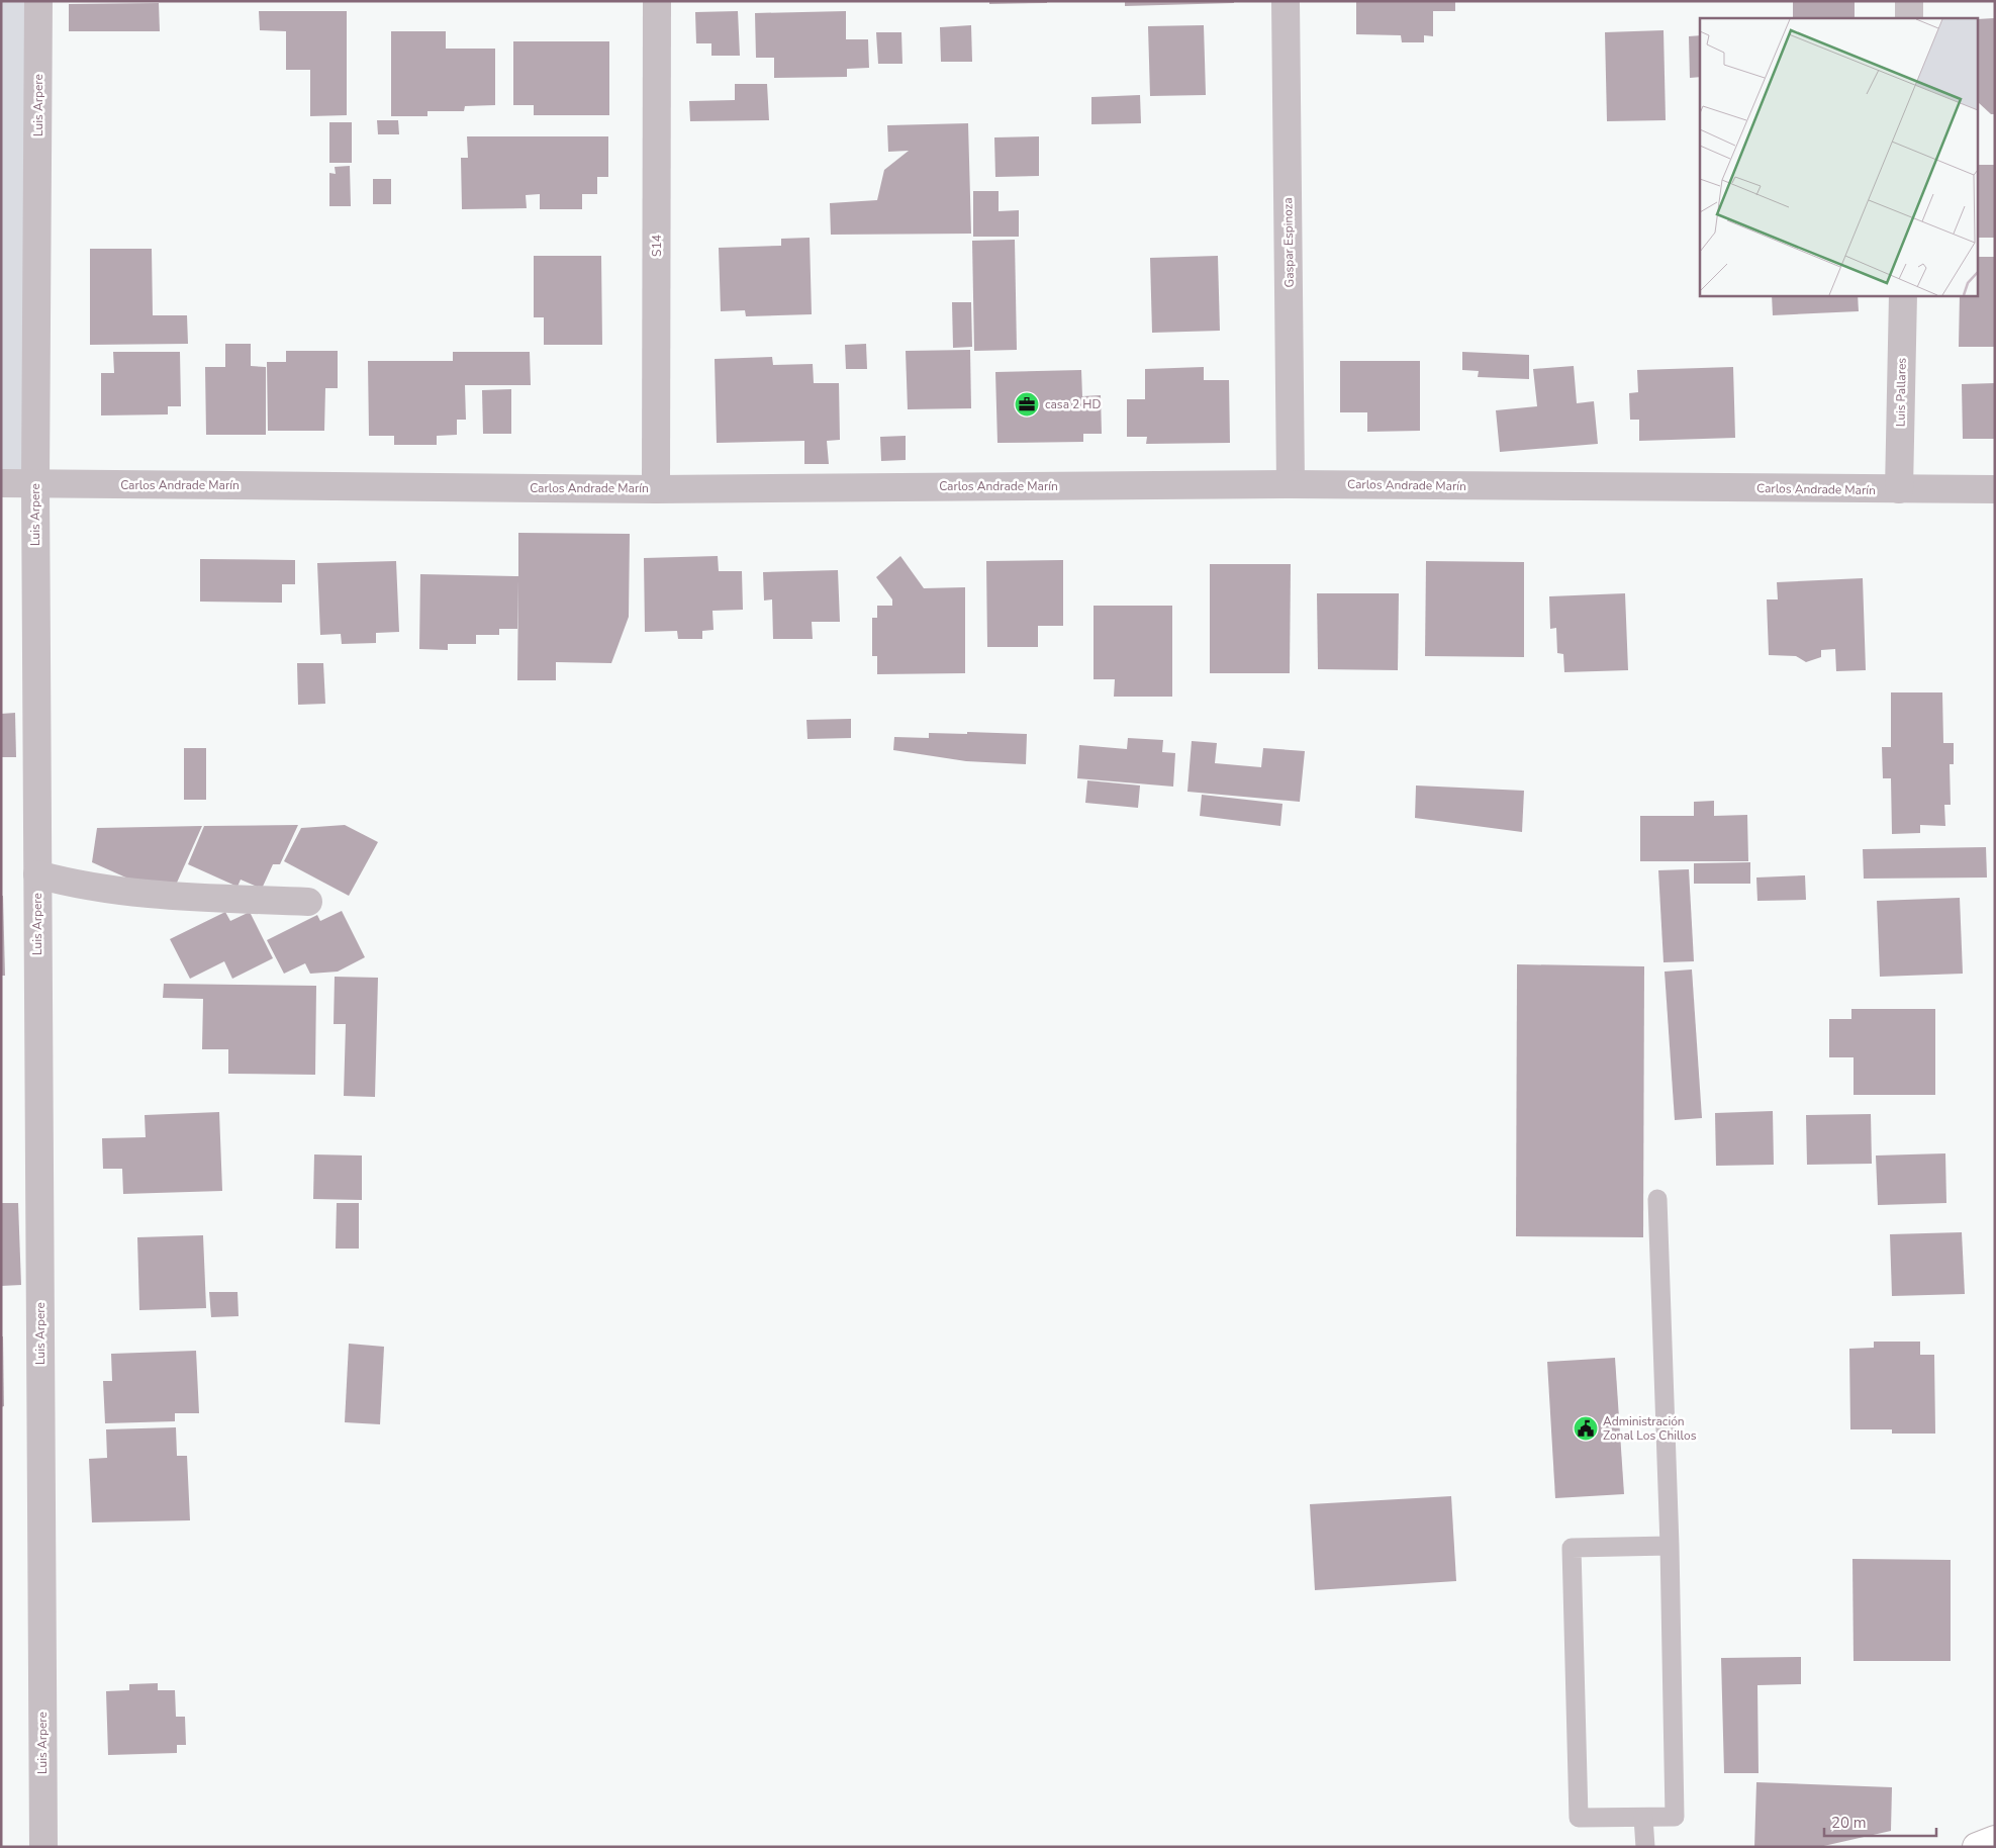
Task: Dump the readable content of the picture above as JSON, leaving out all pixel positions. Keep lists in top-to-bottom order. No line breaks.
{"streets":{"street":["Luis Arpere","Gaspar Espinoza","S14","Luis Pallares","Carlos Andrade Marín"]},"crossings":[["Luis Arpere","Carlos Andrade Marín"],["Gaspar Espinoza","Carlos Andrade Marín"],["S14","Carlos Andrade Marín"],["Luis Pallares","Carlos Andrade Marín"]],"places":{"office":["casa 2 HD"],"public building":["Administración Zonal Los Chillos"]},"scale_bar":"20 m"}
